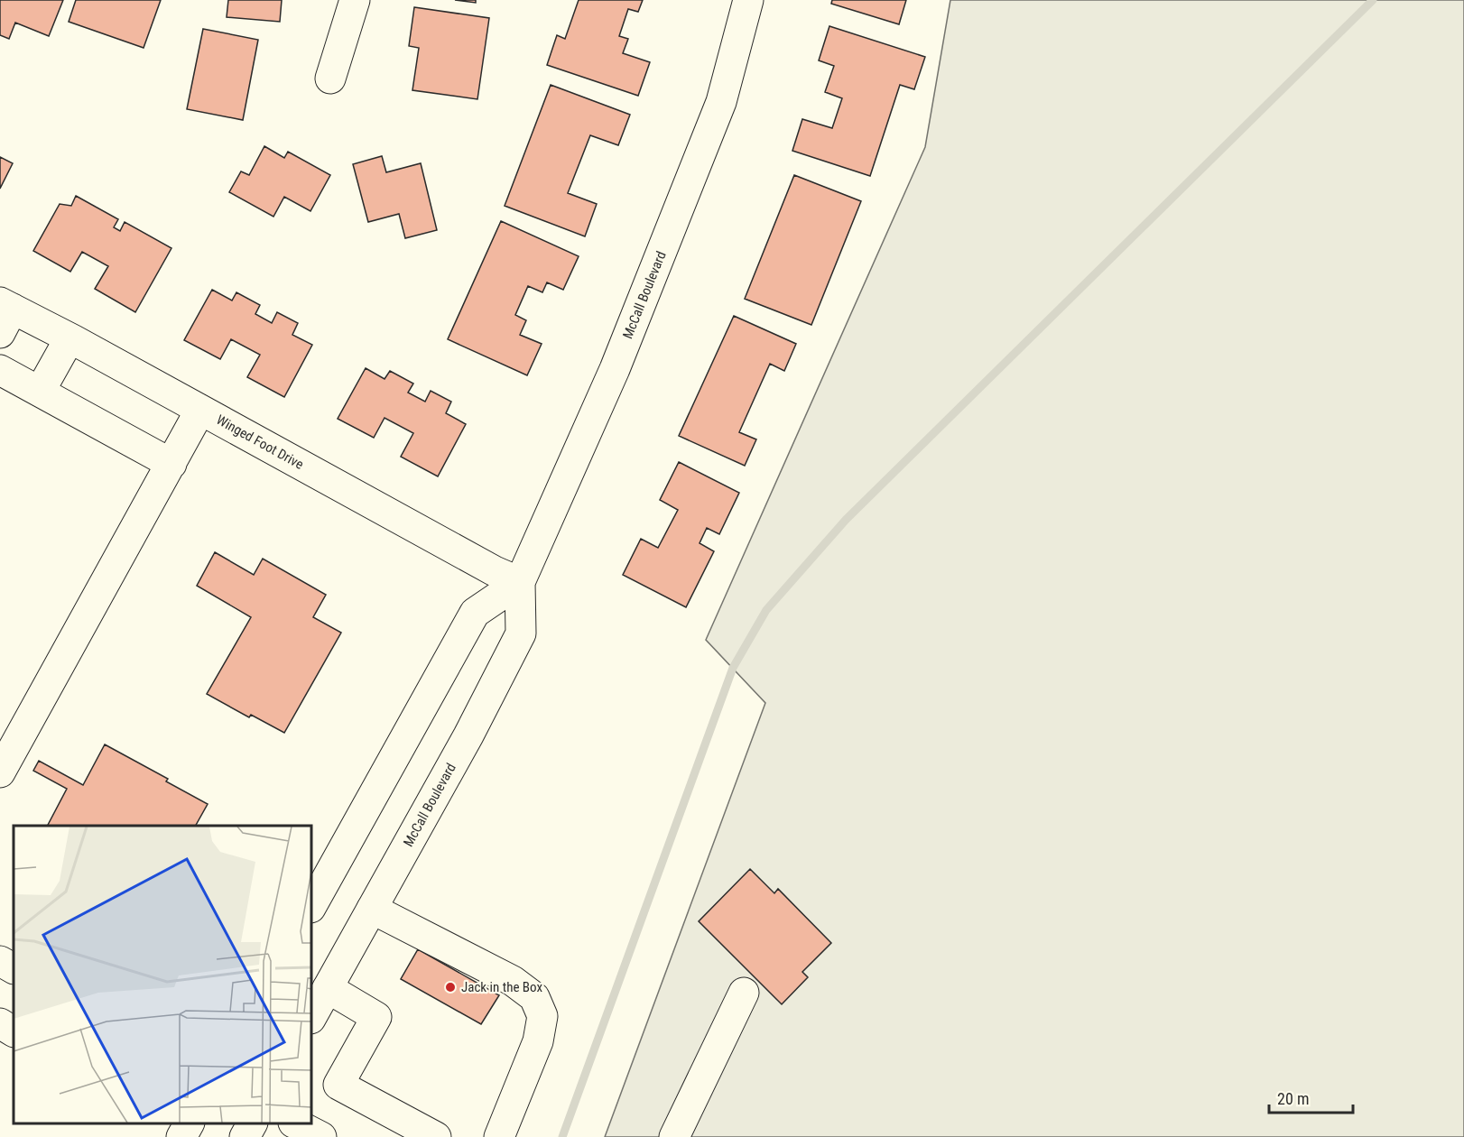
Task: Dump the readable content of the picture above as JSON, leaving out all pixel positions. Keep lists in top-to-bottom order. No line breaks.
{"streets":{"main road":["McCall Boulevard","Winged Foot Drive"]},"crossings":[["McCall Boulevard","Winged Foot Drive"]],"places":["Jack in the Box"],"scale_bar":"20 m"}
